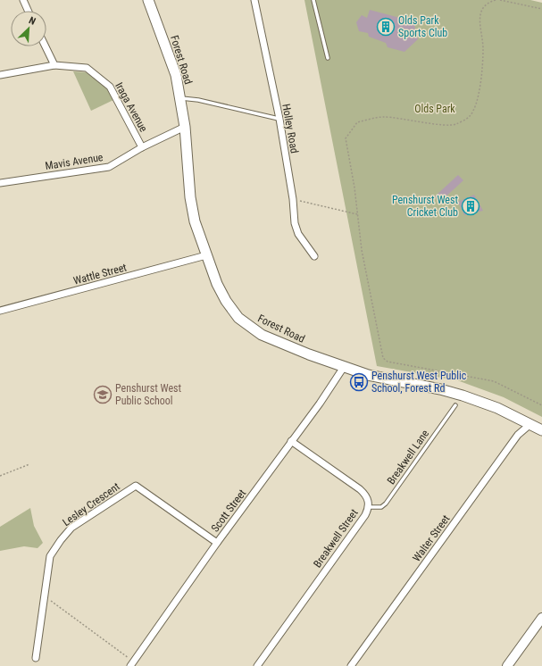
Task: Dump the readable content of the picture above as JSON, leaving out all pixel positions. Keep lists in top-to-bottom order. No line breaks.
{"streets":{"main road":["Forest Road"],"street":["Iraga Avenue","Holley Road","Mavis Avenue","Wattle Street","Lesley Crescent","Scott Street","Breakwell Street","Walter Street"],"lane":["Breakwell Lane"]},"crossings":[["Forest Road","Mavis Avenue"],["Forest Road","Wattle Street"],["Forest Road","Scott Street"],["Forest Road","Walter Street"],["Iraga Avenue","Mavis Avenue"],["Breakwell Lane","Breakwell Street"],["Lesley Crescent","Scott Street"],["Scott Street","Breakwell Street"]],"parks":["Olds Park"],"places":{"building":["Olds Park Sports Club","Penshurst West Cricket Club"],"bus stop":["Penshurst West Public School, Forest Rd"],"school or university":["Penshurst West Public School"]},"north":"top right"}
